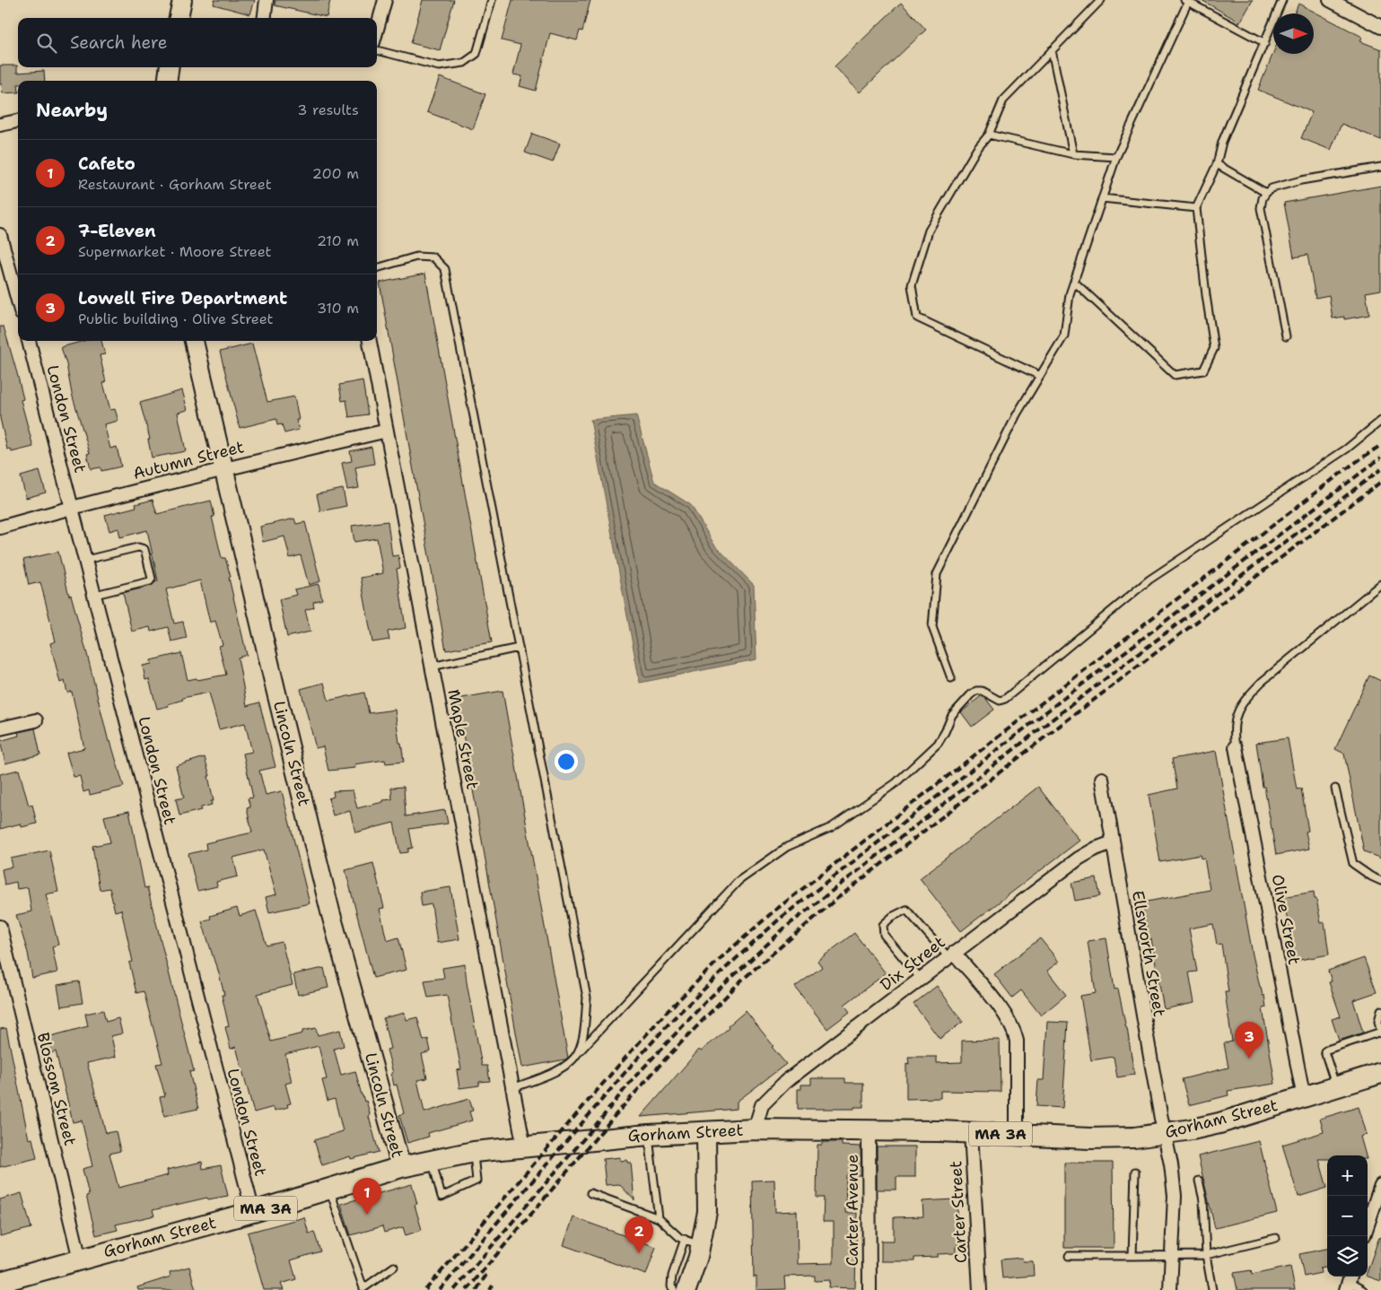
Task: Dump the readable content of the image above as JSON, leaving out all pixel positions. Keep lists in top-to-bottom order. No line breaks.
{"streets":{"main road":["Gorham Street","MA 3A"],"street":["London Street","Autumn Street","Maple Street","Lincoln Street","Olive Street","Ellsworth Street","Dix Street","Blossom Street","Carter Avenue","Carter Street"]},"crossings":[["London Street","Autumn Street"],["London Street","Gorham Street"],["Autumn Street","Maple Street"],["Autumn Street","Lincoln Street"],["Maple Street","Gorham Street"],["Lincoln Street","Gorham Street"],["Olive Street","Gorham Street"],["Ellsworth Street","Dix Street"],["Ellsworth Street","Gorham Street"],["Dix Street","Gorham Street"],["Blossom Street","Gorham Street"],["Gorham Street","Carter Avenue"],["Gorham Street","Carter Street"]],"north":"right","page":{"search":"Search here","heading":["Nearby","3 results"],"list":[{"mark":"1","name":"Cafeto","note":"Restaurant · Gorham Street","value":"200 m"},{"mark":"2","name":"7-Eleven","note":"Supermarket · Moore Street","value":"210 m"},{"mark":"3","name":"Lowell Fire Department","note":"Public building · Olive Street","value":"310 m"}],"pins":["3","1","2"],"map_buttons":["+","−"]}}
